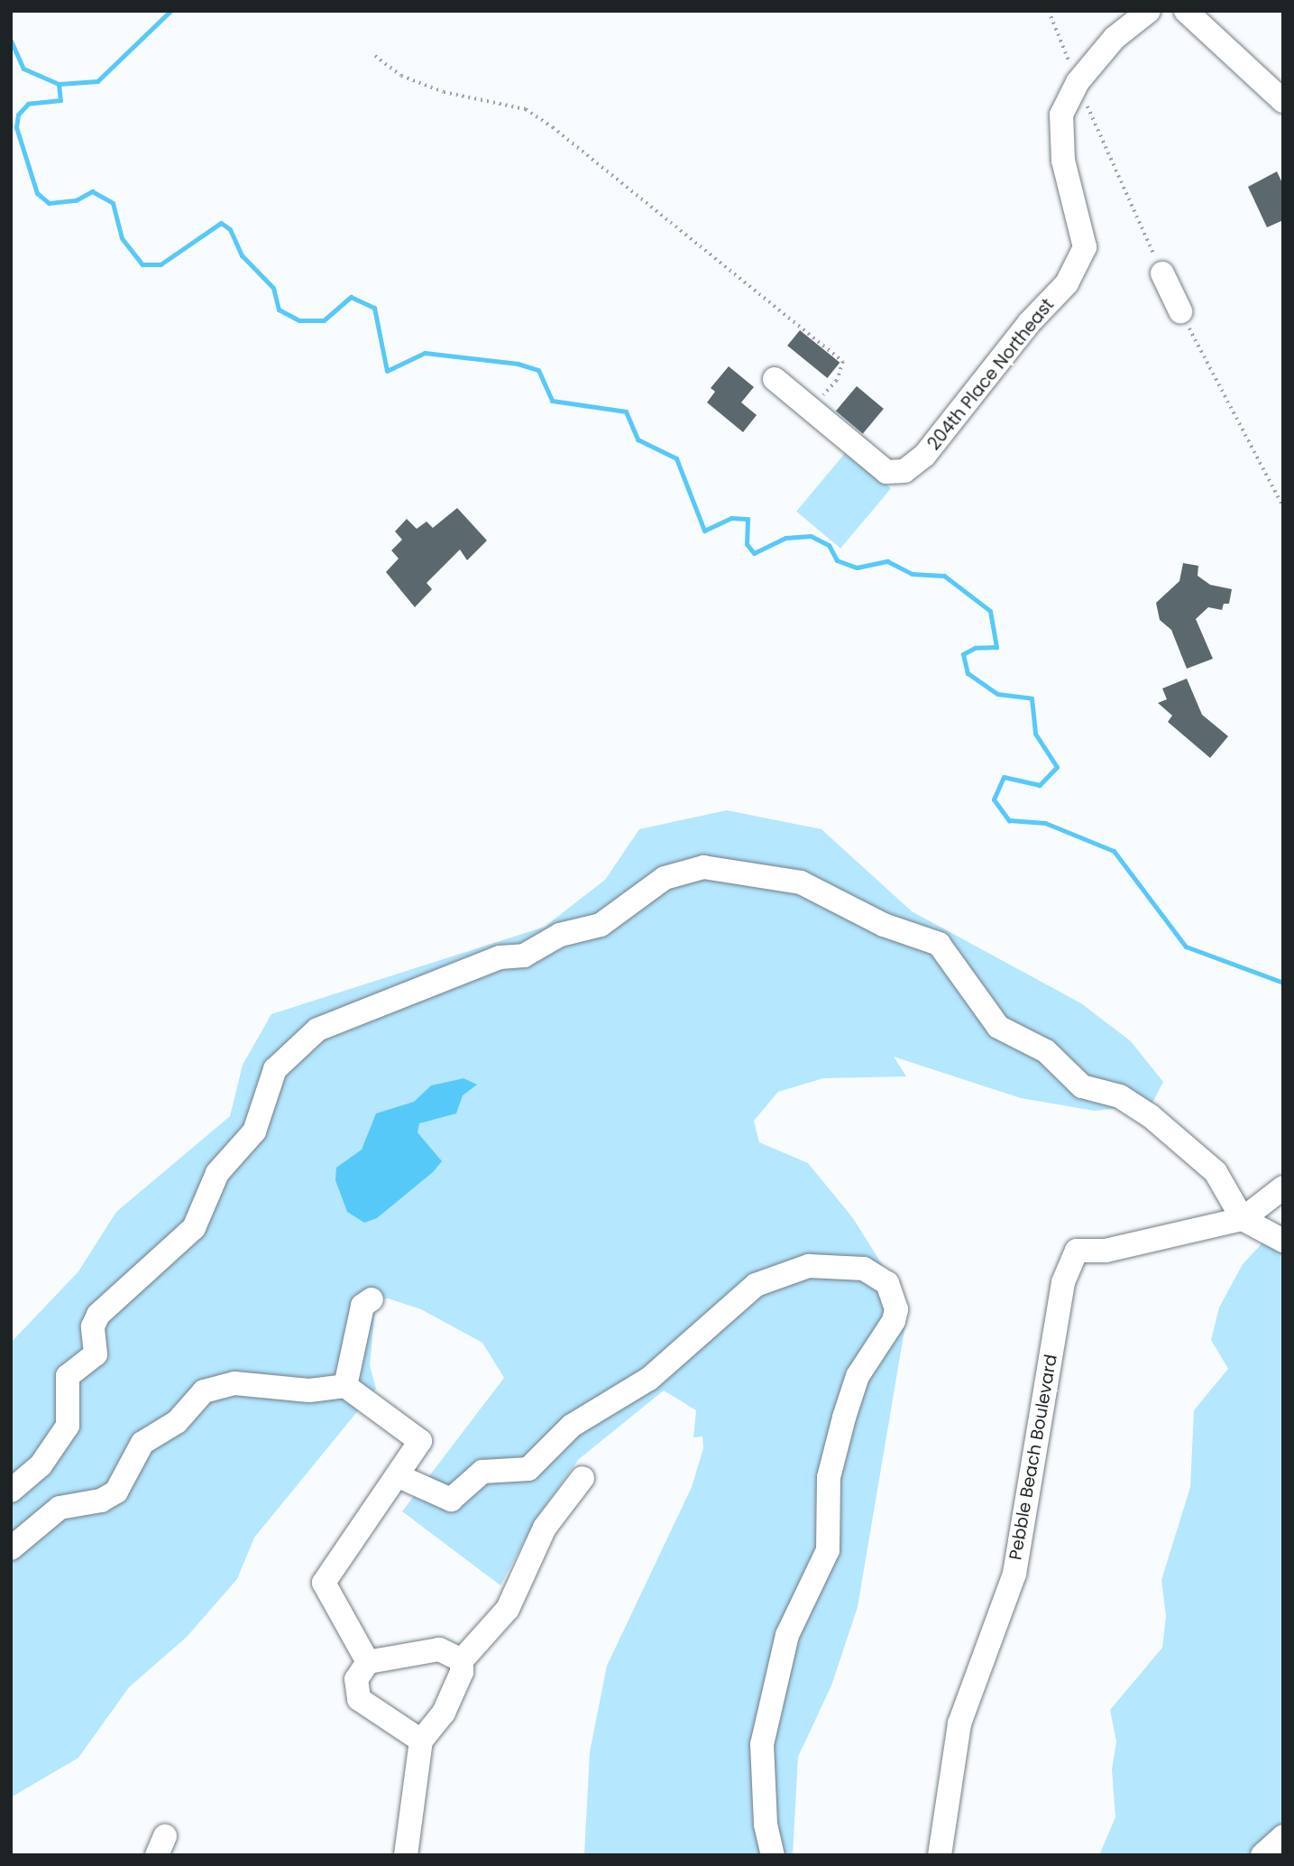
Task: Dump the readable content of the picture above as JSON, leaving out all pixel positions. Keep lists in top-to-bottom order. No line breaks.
{"streets":{"street":["204th Place Northeast","Pebble Beach Boulevard"]}}
